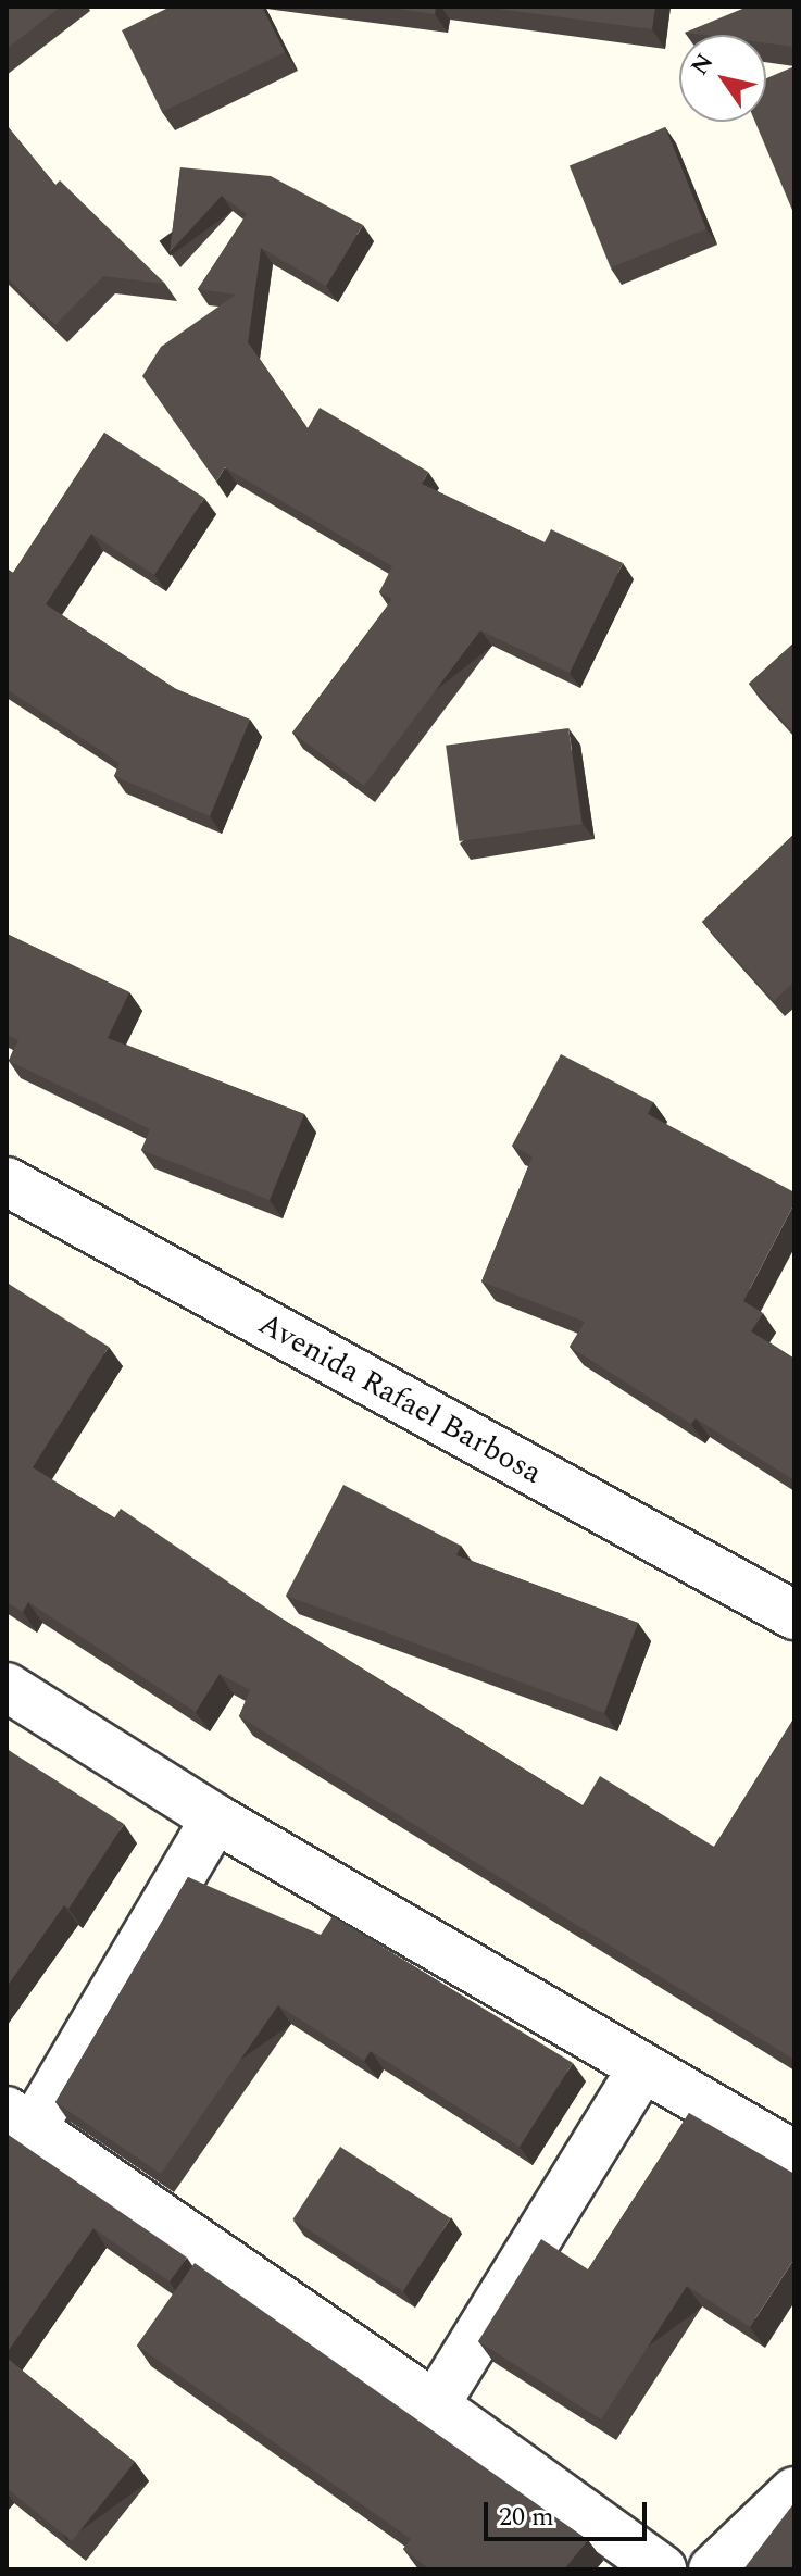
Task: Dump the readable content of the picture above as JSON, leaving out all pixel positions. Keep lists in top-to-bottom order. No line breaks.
{"streets":{"street":["Avenida Rafael Barbosa"]},"scale_bar":"20 m","north":"top left"}
